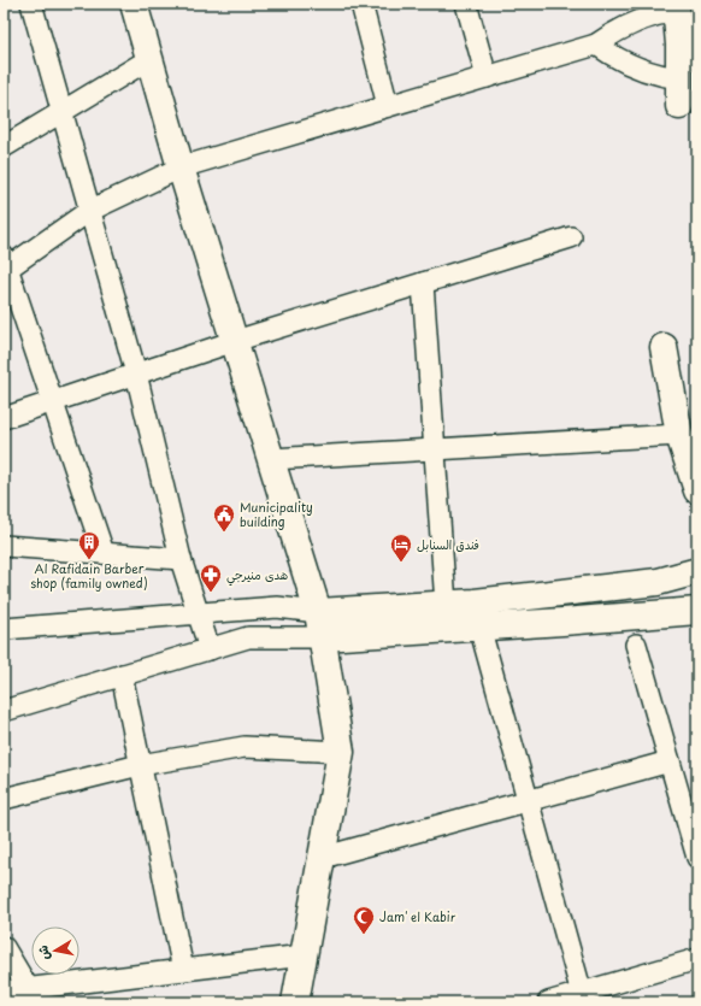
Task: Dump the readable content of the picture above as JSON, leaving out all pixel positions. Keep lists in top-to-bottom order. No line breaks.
{"places":{"public building":["Municipality building"],"building":["Al Rafidain Barber shop (family owned)"],"hotel":["فندق السنابل"],"pharmacy":["هدى منيرجي"],"mosque":["Jam' el Kabir"]},"north":"left"}
